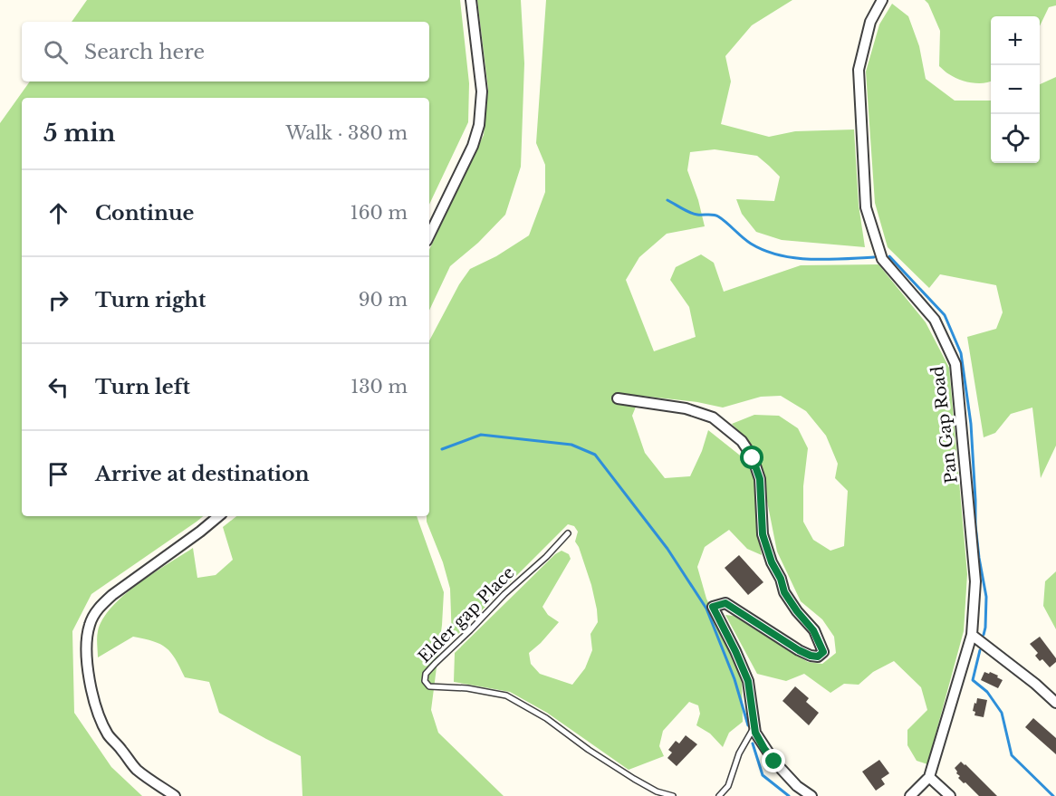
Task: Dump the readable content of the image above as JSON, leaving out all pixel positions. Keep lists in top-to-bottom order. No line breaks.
{"streets":{"street":["Pan Gap Road"],"lane":["Elder gap Place"]},"page":{"map_buttons":["+","−"],"search":"Search here","heading":["5 min","Walk · 380 m"],"list":[["Continue","160 m"],["Turn right","90 m"],["Turn left","130 m"],"Arrive at destination"]}}
